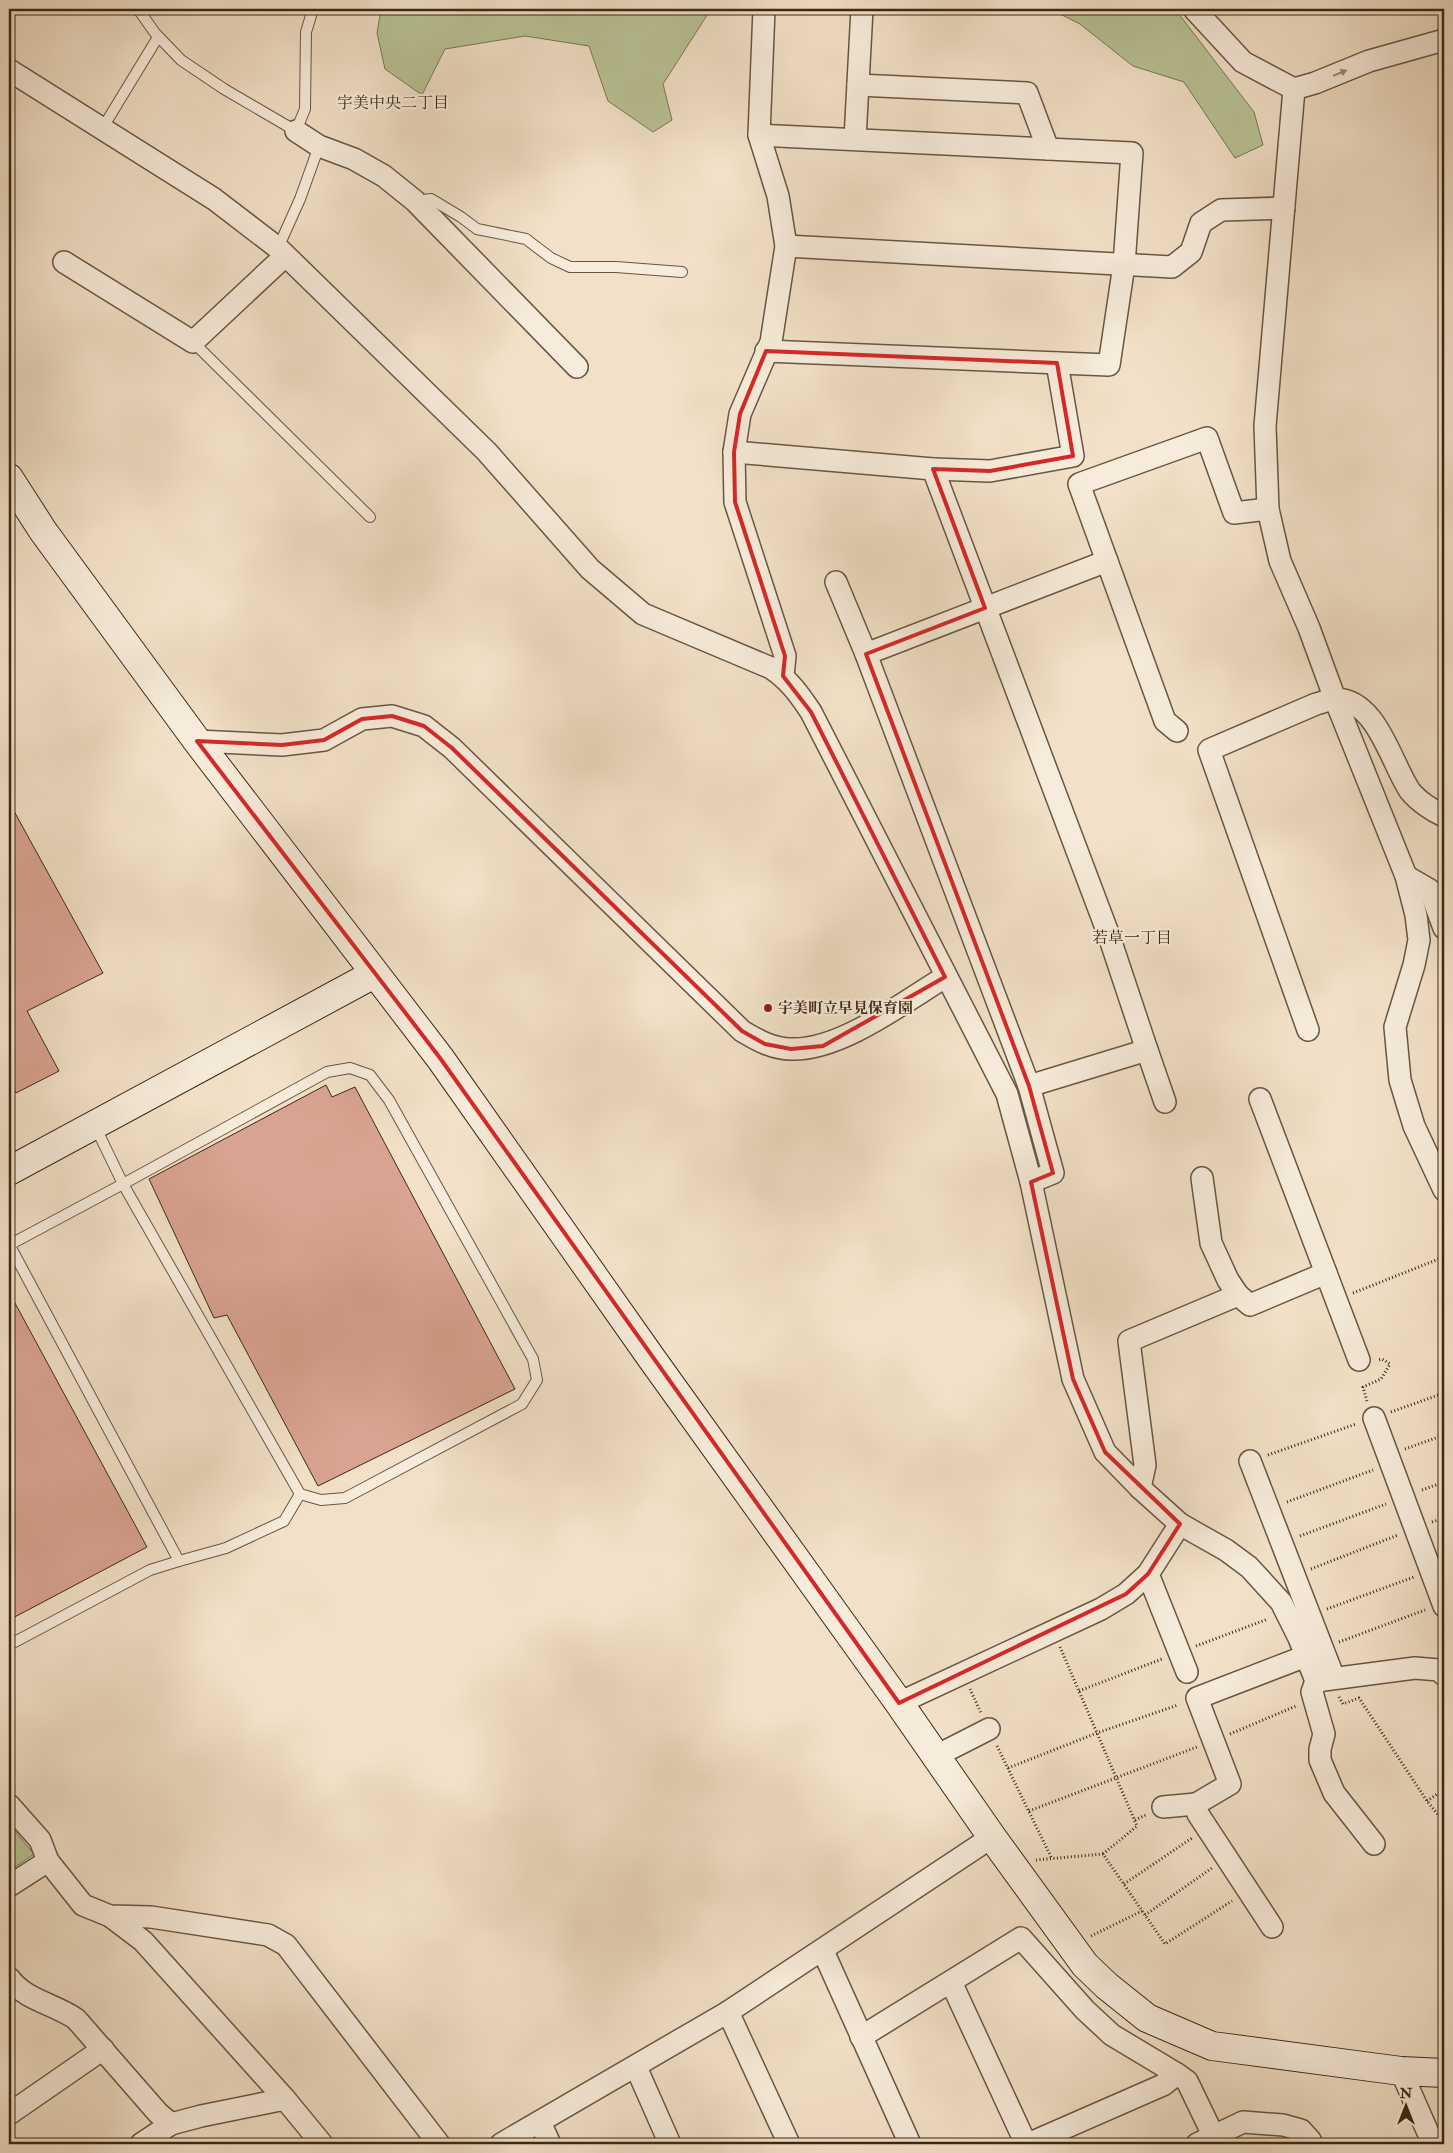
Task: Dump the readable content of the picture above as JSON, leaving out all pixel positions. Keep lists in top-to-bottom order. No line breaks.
{"districts":["宇美中央二丁目","若草一丁目"],"places":["宇美町立早見保育園"],"north":"top"}
